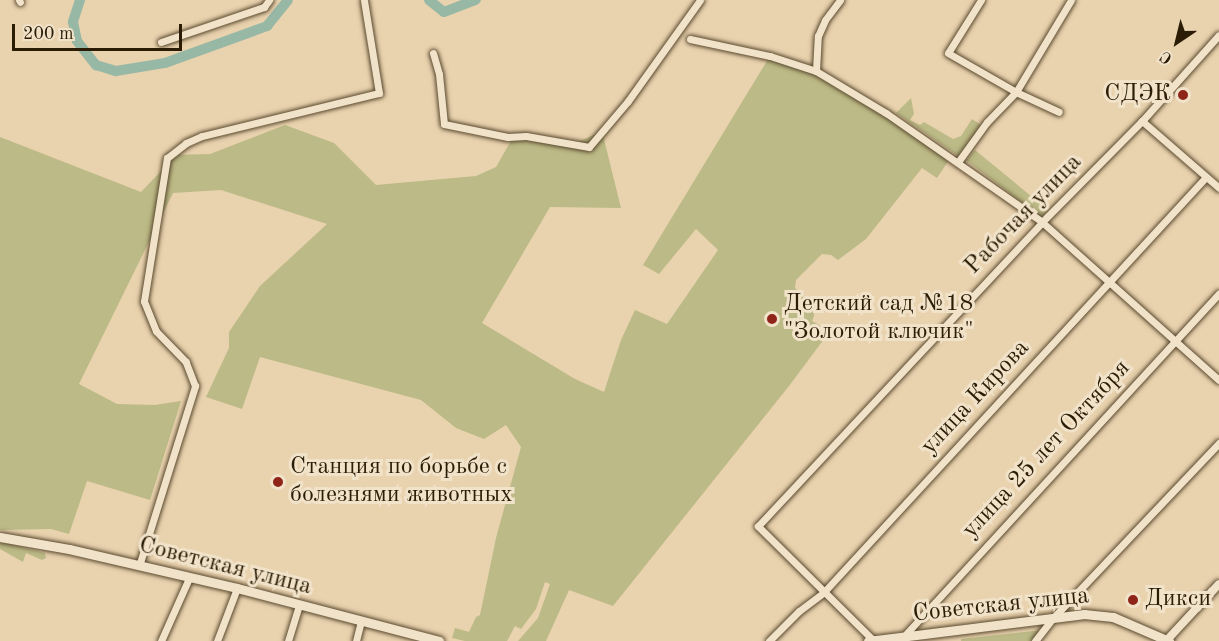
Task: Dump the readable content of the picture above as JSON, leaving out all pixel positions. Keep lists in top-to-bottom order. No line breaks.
{"streets":{"main road":["Советская улица"],"street":["Рабочая улица","улица Кирова","улица 25 лет Октября"]},"crossings":[["Рабочая улица","улица Кирова"],["улица 25 лет Октября","Советская улица"]],"places":["СДЭК","Детский сад №18 \"Золотой ключик\"","Станция по борьбе с болезнями животных","Дикси"],"scale_bar":"200 m","north":"bottom left"}
